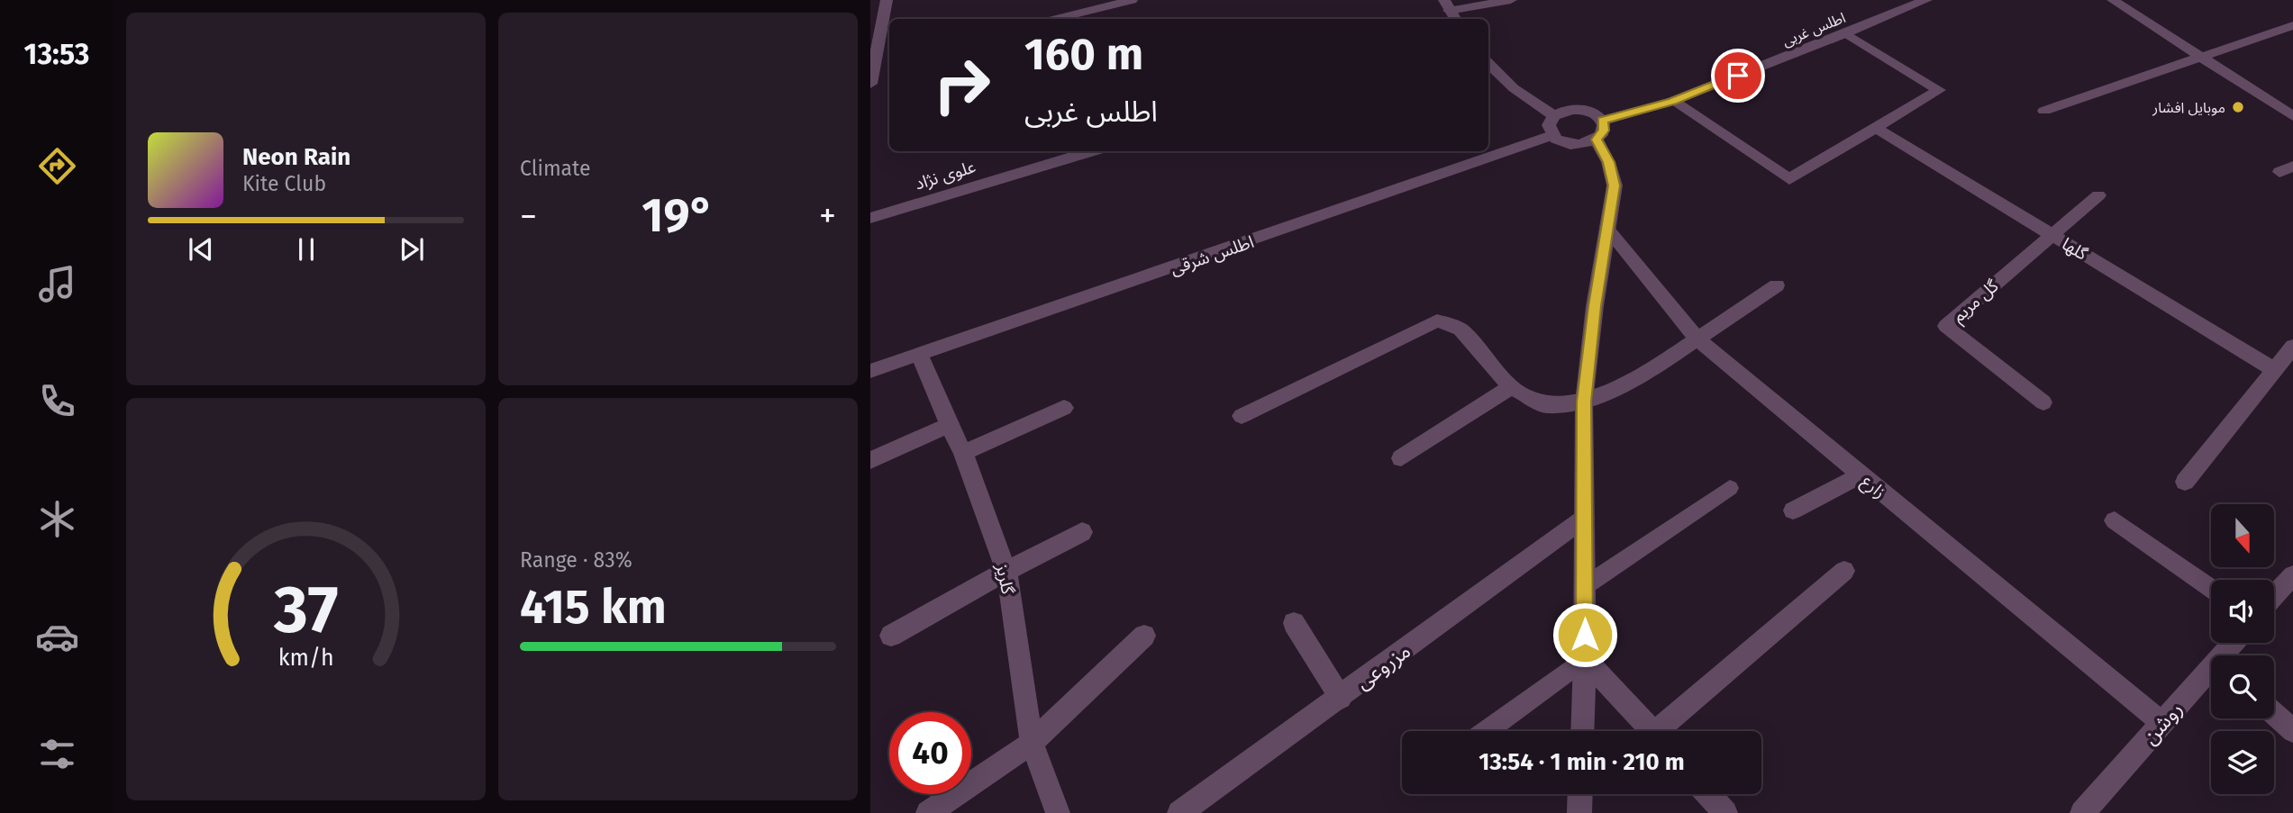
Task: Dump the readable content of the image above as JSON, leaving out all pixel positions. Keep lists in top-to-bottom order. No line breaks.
{"streets":{"street":["اطلس غربی","علوی نژاد","گلها","اطلس شرقی","گل مریم","زارع","گلریز","مزروعی","روشن"]},"crossings":[["اطلس غربی","اطلس شرقی"],["گلها","گل مریم"],["اطلس شرقی","گلریز"],["زارع","روشن"]],"places":["موبایل افشار"],"north":"bottom","page":{"tabs":"13:53","tile":["Climate",["Range · 83%","415 km"]],"turn":["160 m","اطلس غربی"],"song":["Neon Rain","Kite Club"],"heat":["−","19°","+"],"limit":"40","trip":"13:54 · 1 min · 210 m","gauge":["37","km/h"]}}
